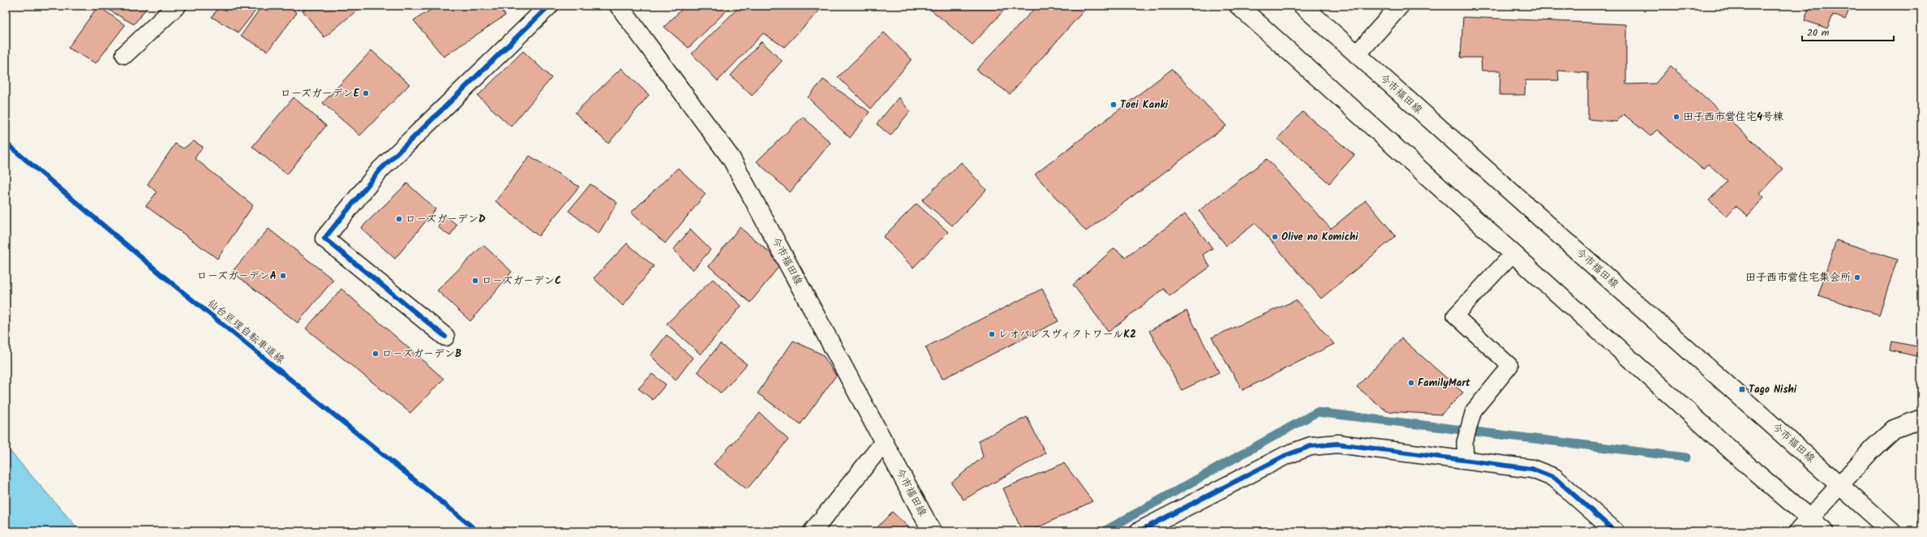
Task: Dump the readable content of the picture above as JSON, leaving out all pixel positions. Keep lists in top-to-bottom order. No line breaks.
{"streets":{"main road":["今市福田線"],"cycle path":["仙台亘理自転車道線"]},"places":{"other":["ローズガーデンE","Toei Kanki","田子西市営住宅4号棟","ローズガーデンD","Olive no Komichi","ローズガーデンA","田子西市営住宅集会所","ローズガーデンC","レオパレスヴィクトワールK2","ローズガーデンB","FamilyMart"],"transit":["Tago Nishi"]},"scale_bar":"20 m"}
